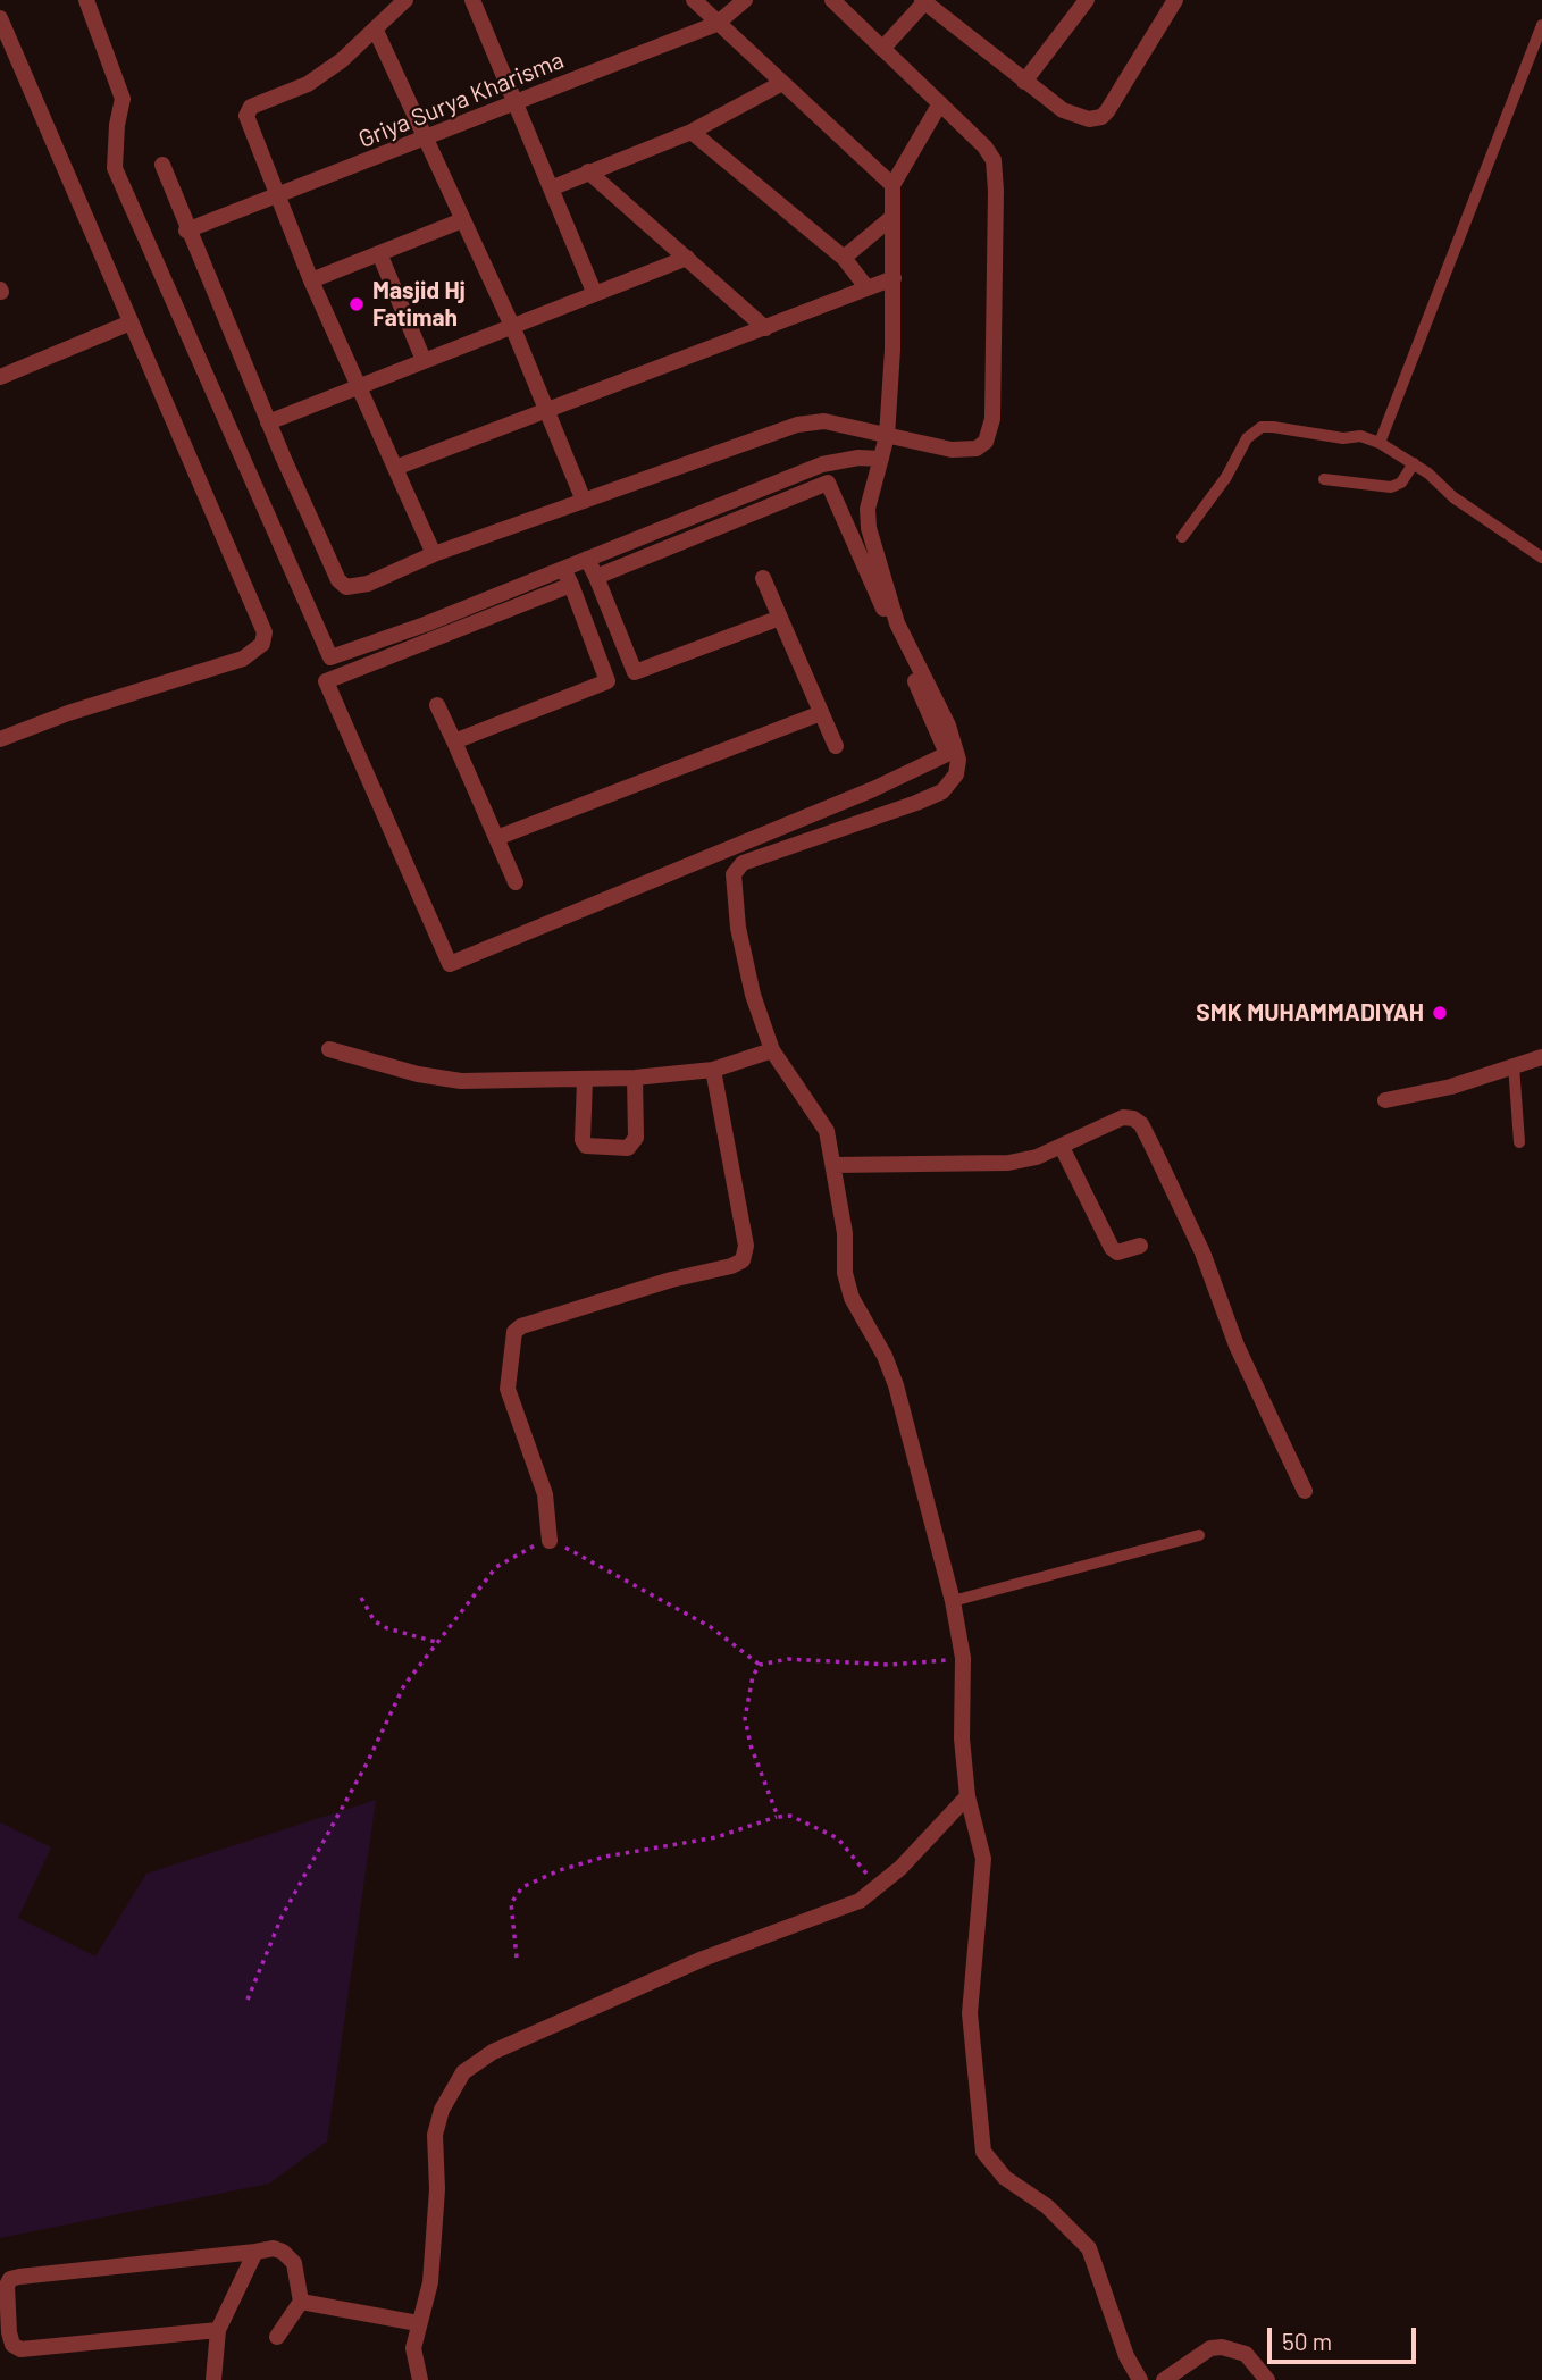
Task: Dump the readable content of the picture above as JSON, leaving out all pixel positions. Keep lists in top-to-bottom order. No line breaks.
{"streets":{"street":["Griya Surya Kharisma"]},"places":["Masjid Hj Fatimah","SMK MUHAMMADIYAH"],"scale_bar":"50 m"}
